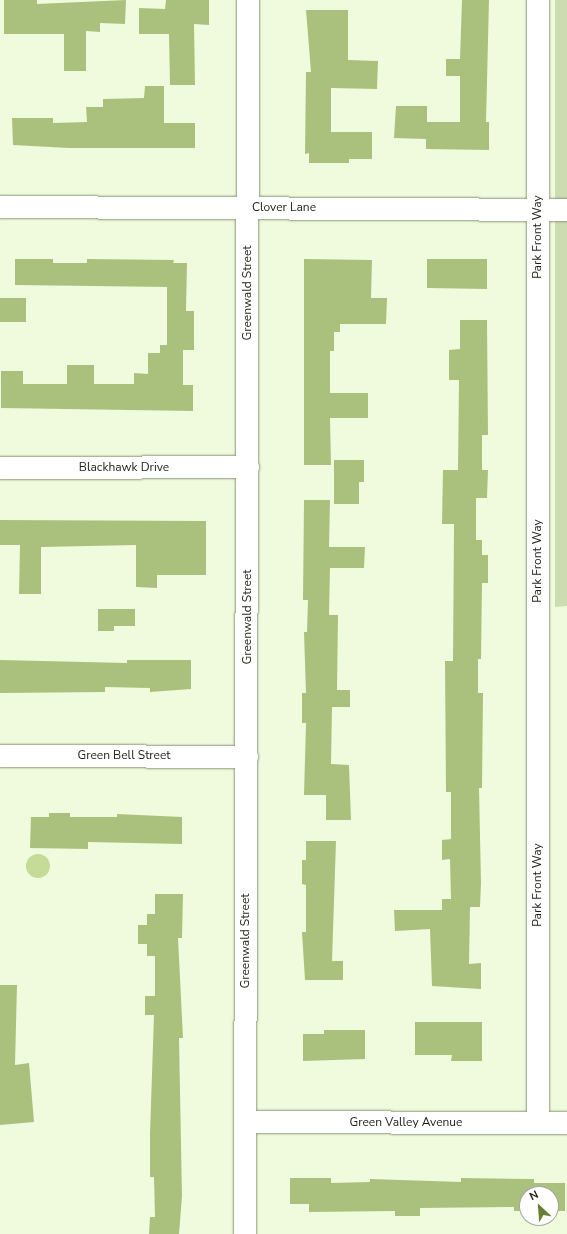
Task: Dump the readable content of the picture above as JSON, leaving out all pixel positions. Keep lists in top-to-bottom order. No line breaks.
{"streets":{"street":["Clover Lane","Park Front Way","Greenwald Street","Blackhawk Drive","Green Bell Street","Green Valley Avenue"]},"crossings":[["Clover Lane","Park Front Way"],["Clover Lane","Greenwald Street"],["Park Front Way","Green Valley Avenue"],["Greenwald Street","Blackhawk Drive"],["Greenwald Street","Green Bell Street"],["Greenwald Street","Green Valley Avenue"]],"north":"top left"}
